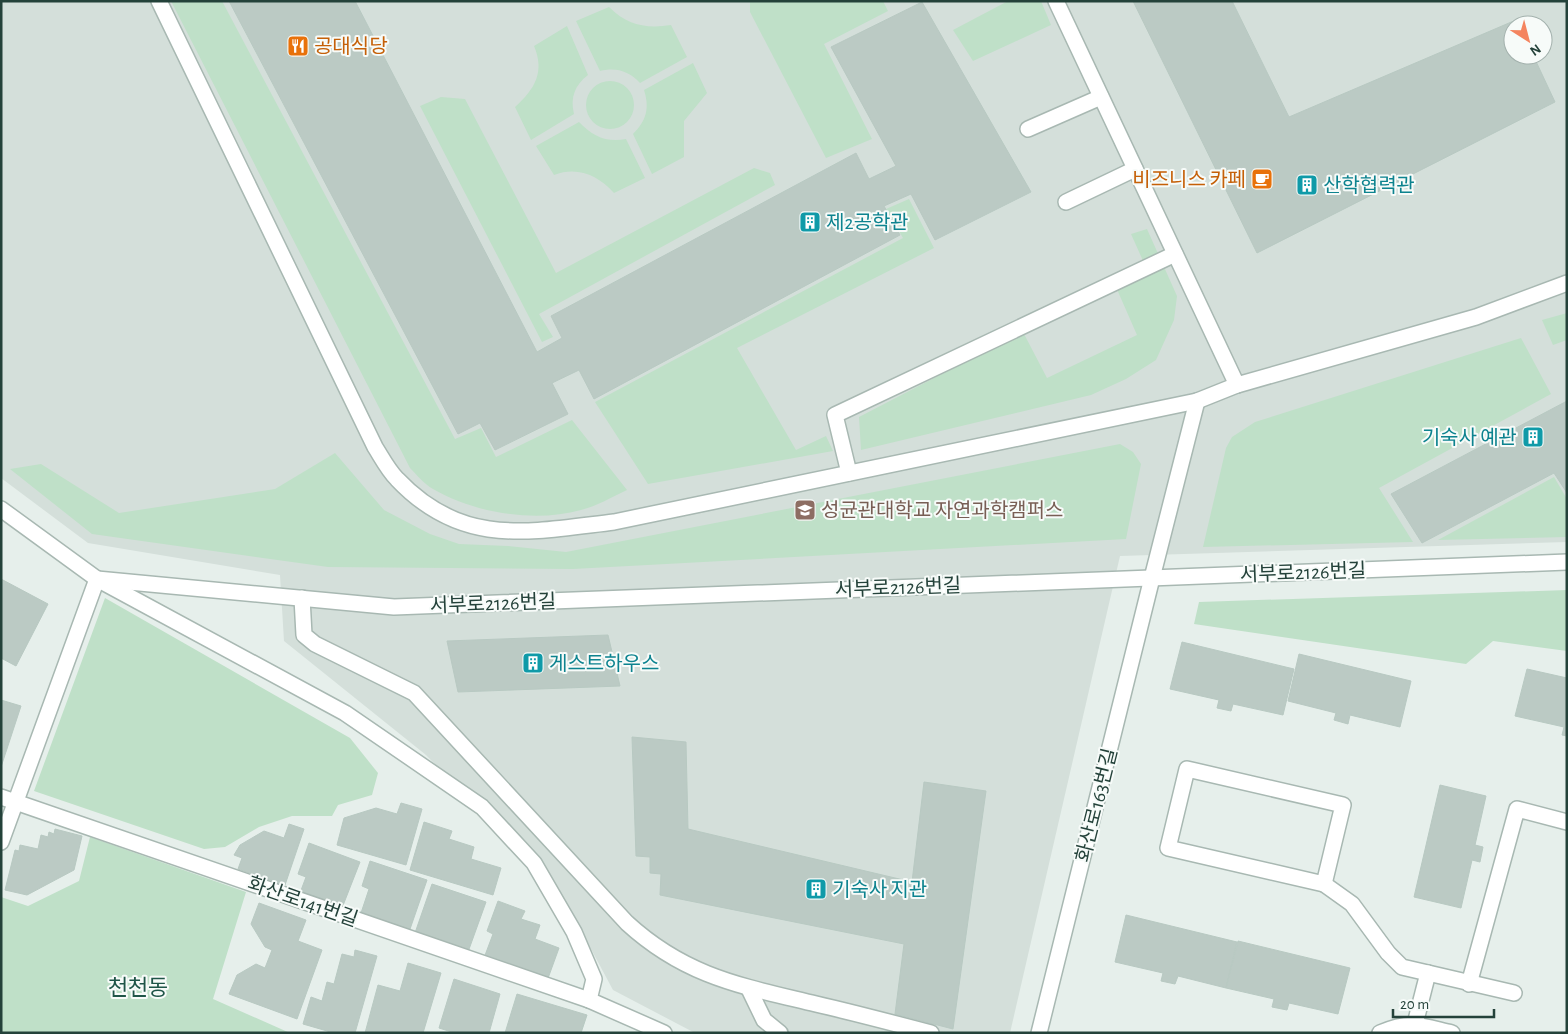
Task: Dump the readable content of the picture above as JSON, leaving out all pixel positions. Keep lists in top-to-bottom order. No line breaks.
{"streets":{"street":["서부로2126번길","화산로163번길","화산로141번길"]},"crossings":[["서부로2126번길","화산로163번길"]],"districts":["천천동"],"places":{"restaurant":["공대식당"],"cafe":["비즈니스 카페"],"building":["산학협력관","제2공학관","기숙사 예관","게스트하우스","기숙사 지관"],"school or university":["성균관대학교 자연과학캠퍼스"]},"scale_bar":"20 m","north":"bottom right"}
